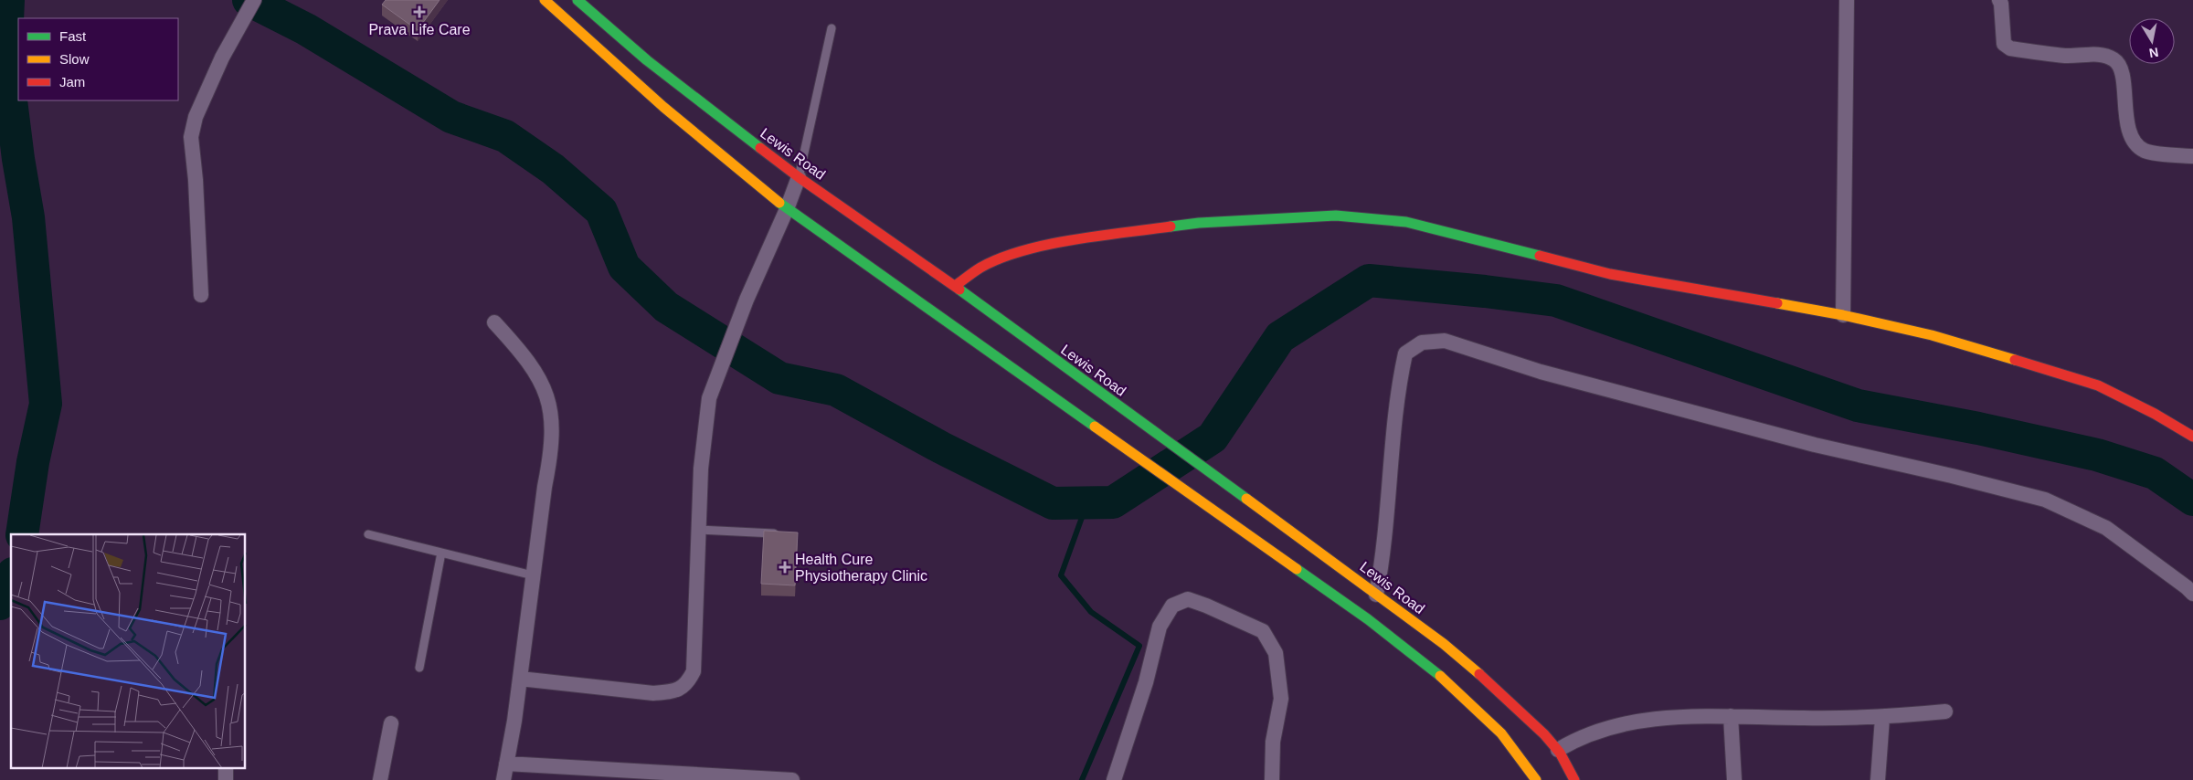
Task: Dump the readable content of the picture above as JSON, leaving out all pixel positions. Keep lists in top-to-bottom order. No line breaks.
{"streets":{"main road":["Lewis Road"]},"places":{"health":["Prava Life Care","Health Cure Physiotherapy Clinic"]},"legend":["Fast","Slow","Jam"],"north":"bottom"}
